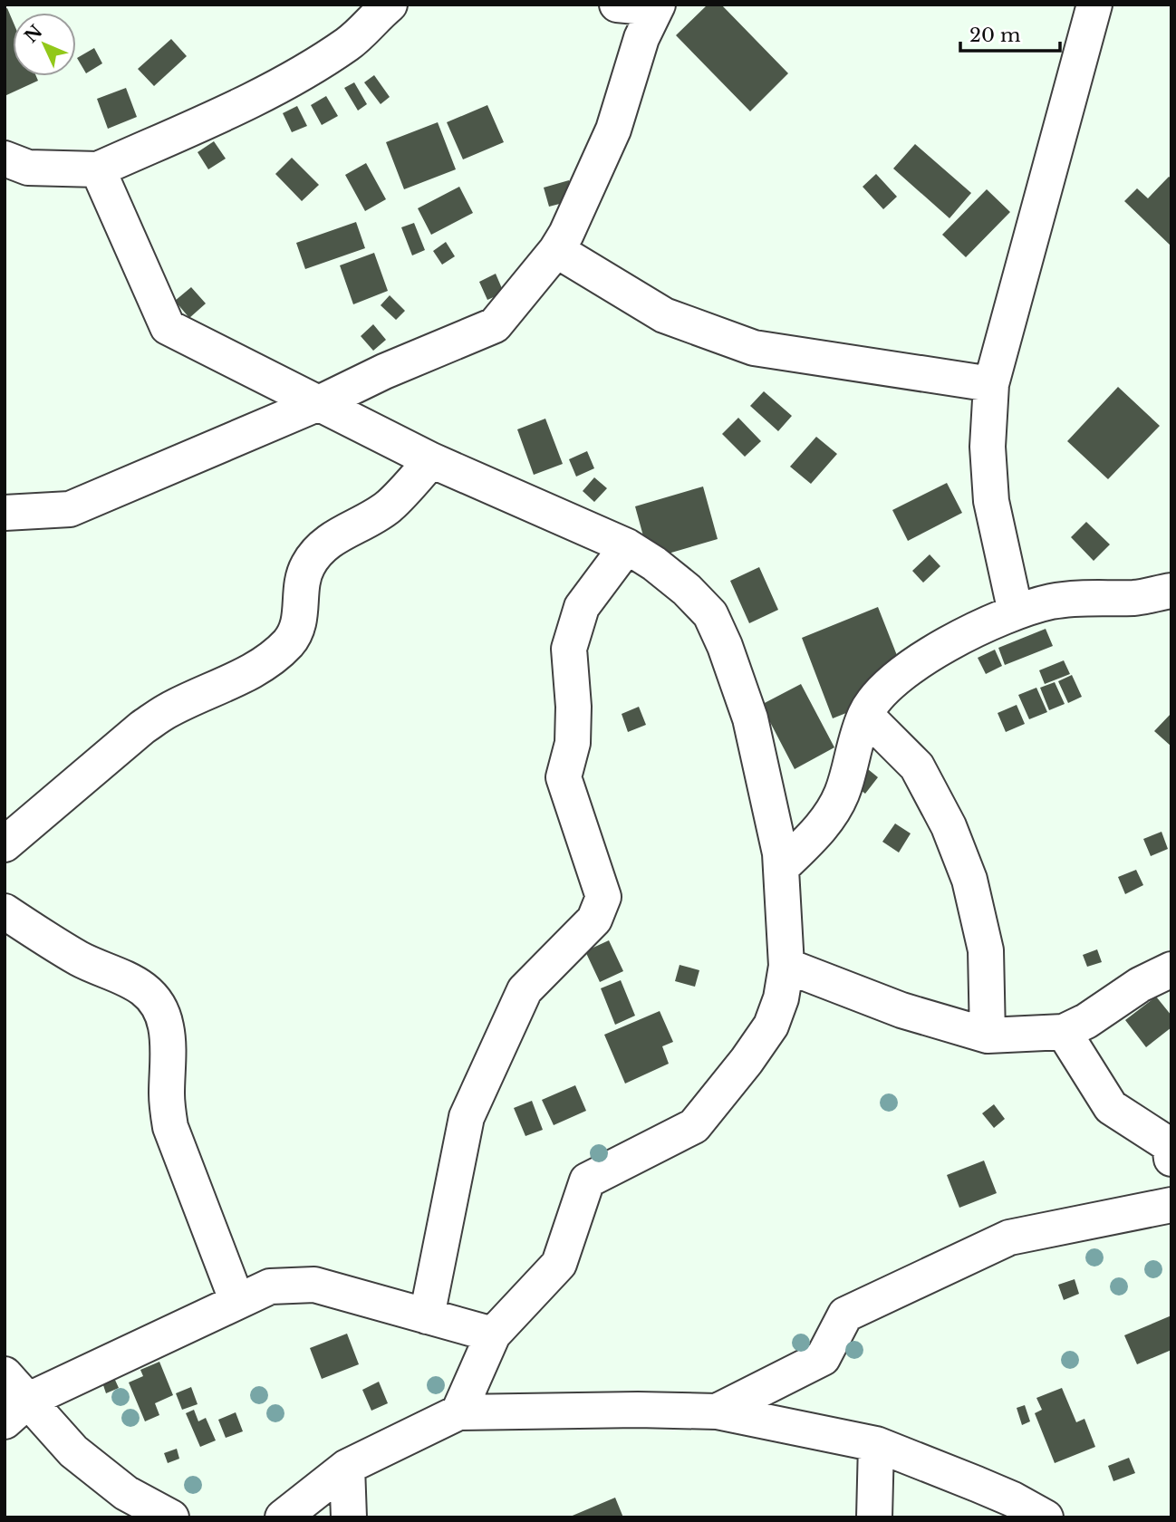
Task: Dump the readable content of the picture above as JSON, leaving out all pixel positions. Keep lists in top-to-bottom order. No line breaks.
{"scale_bar":"20 m","north":"top left"}
